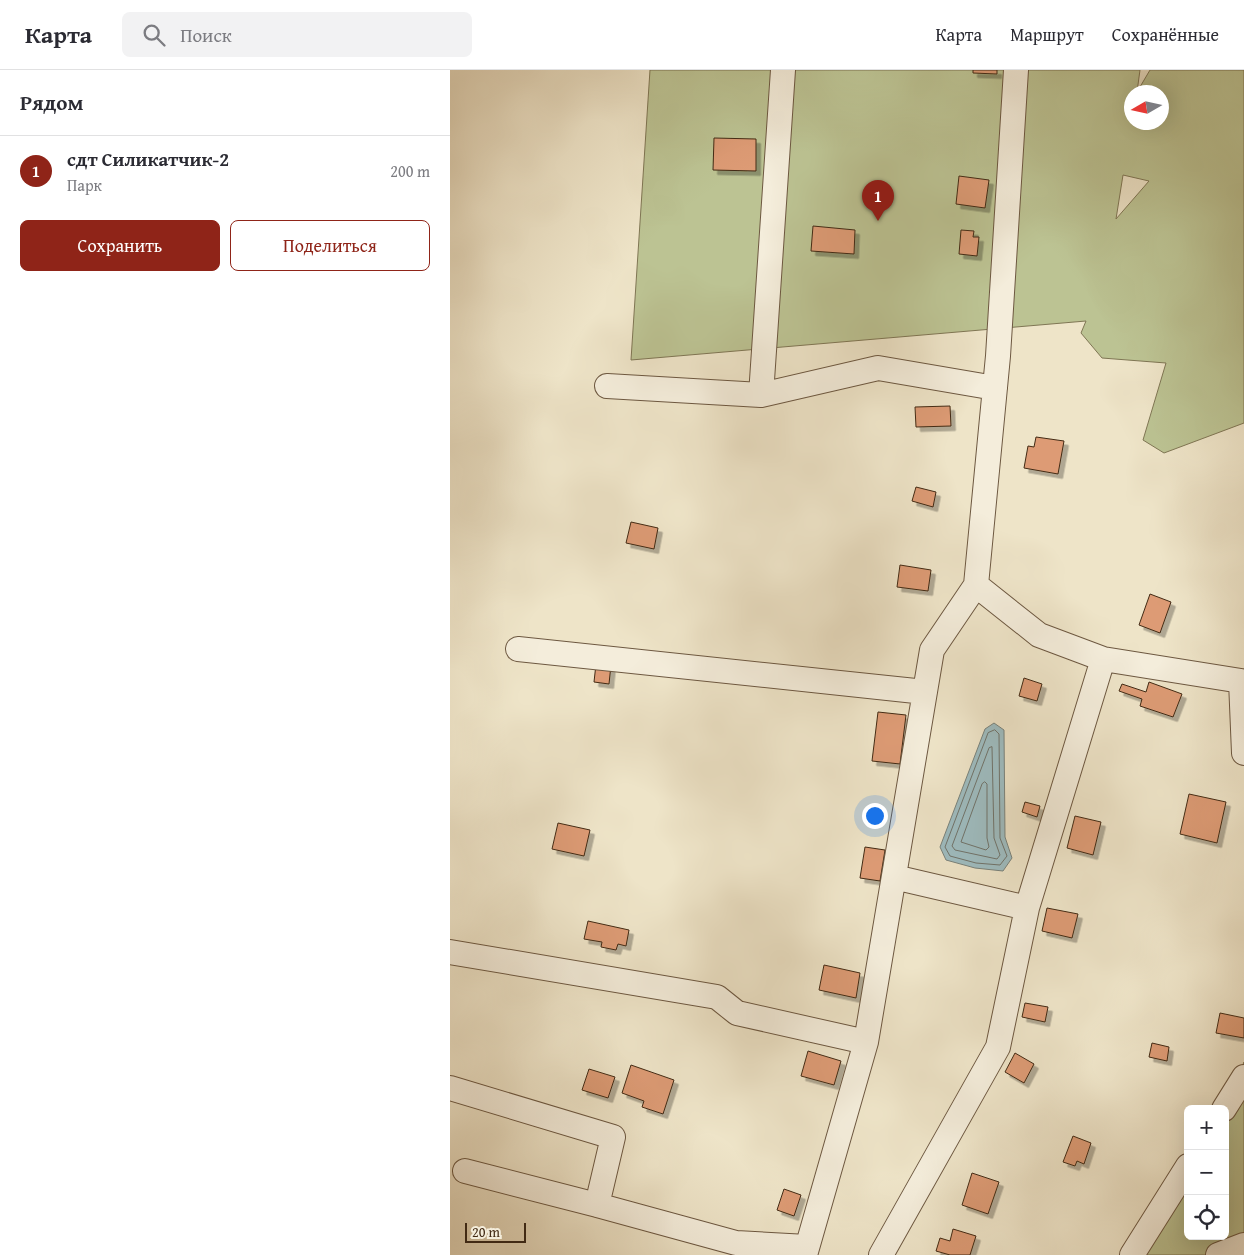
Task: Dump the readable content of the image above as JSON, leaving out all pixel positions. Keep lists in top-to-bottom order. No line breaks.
{"scale_bar":"20 m","north":"left","page":{"header":"Карта","search":"Поиск","nav":["Карта","Маршрут","Сохранённые"],"heading":"Рядом","list":[{"mark":"1","name":"сдт Силикатчик-2","note":"Парк","value":"200 m"}],"pins":"1","buttons":["Сохранить","Поделиться"],"map_buttons":["+","−"],"scale":"20 m"}}
